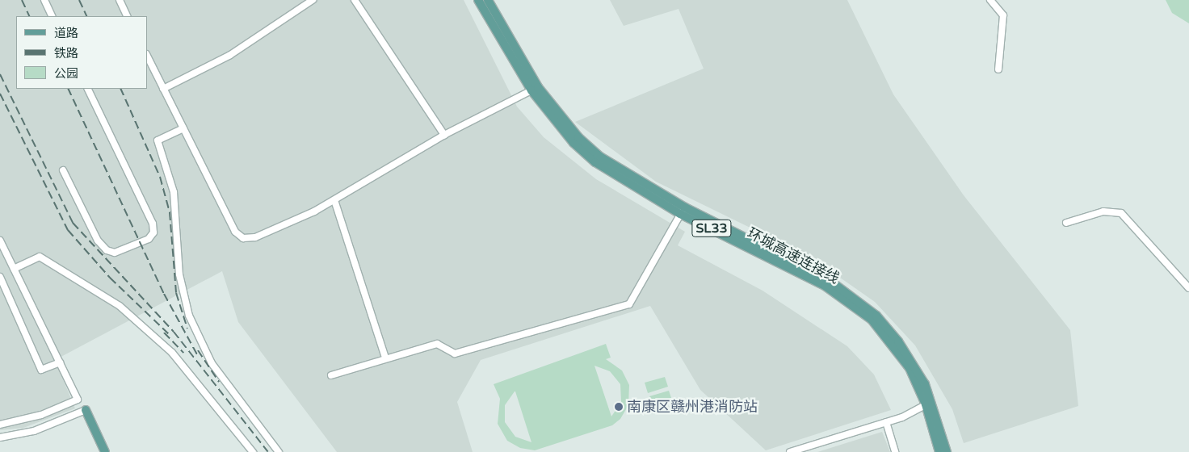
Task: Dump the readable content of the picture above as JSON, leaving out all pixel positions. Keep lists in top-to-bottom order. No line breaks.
{"streets":{"main road":["SL33","环城高速连接线"]},"places":["南康区赣州港消防站"],"legend":["道路","铁路","公园"]}
